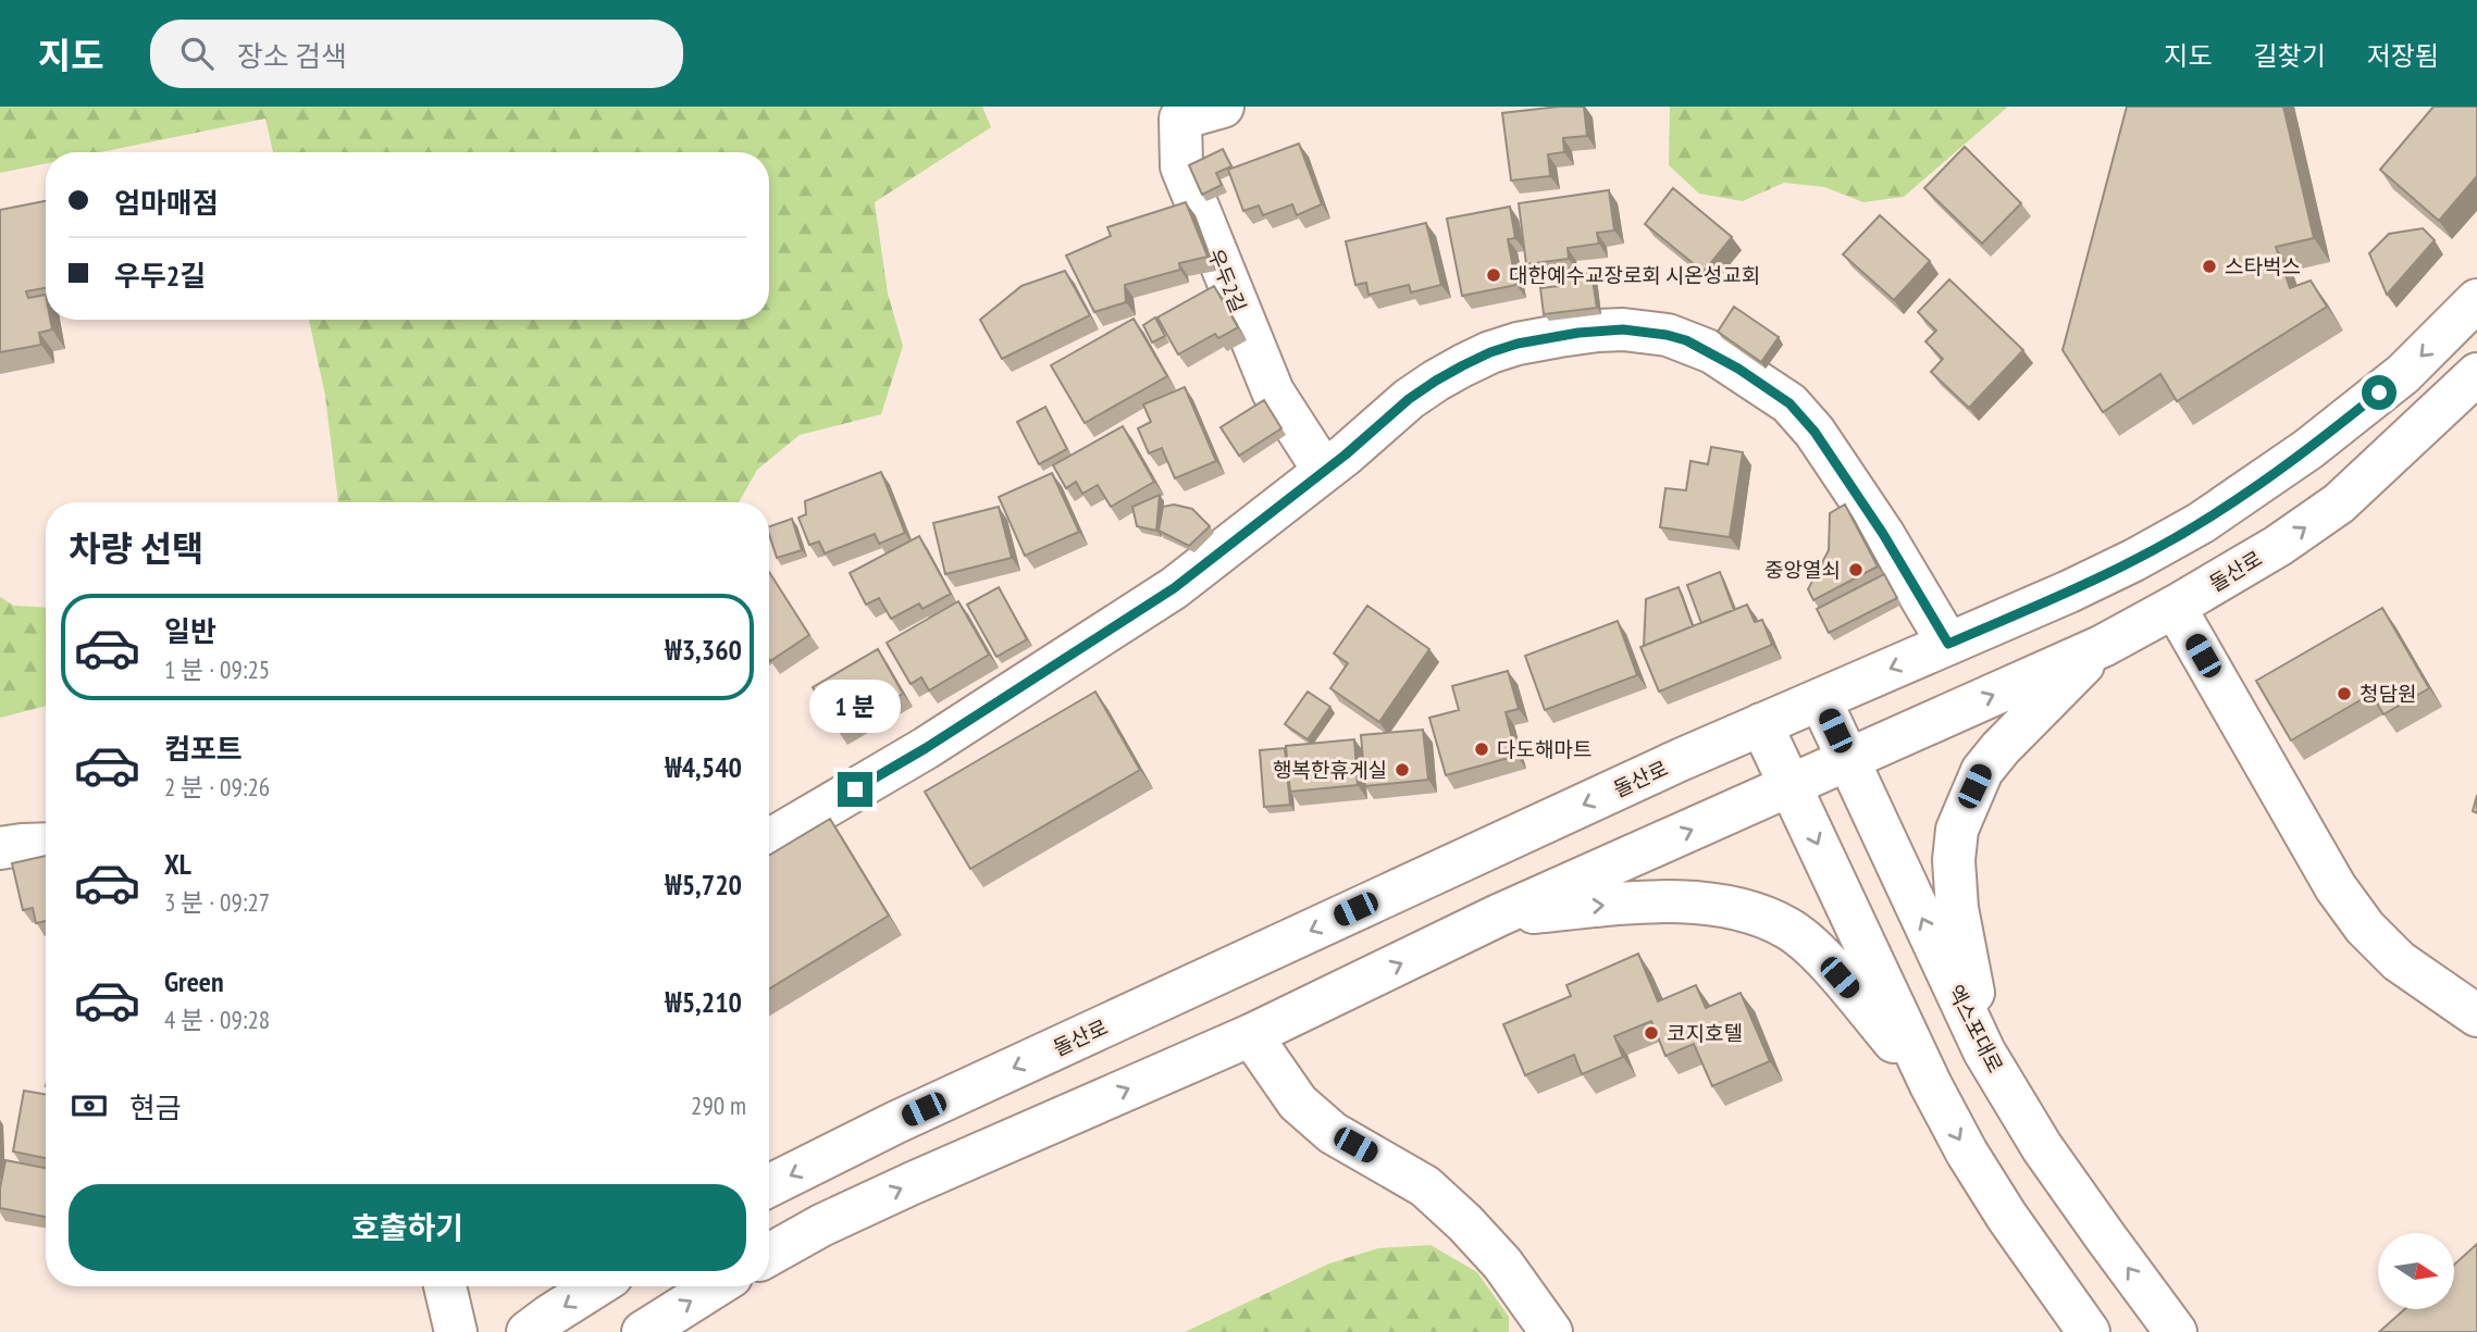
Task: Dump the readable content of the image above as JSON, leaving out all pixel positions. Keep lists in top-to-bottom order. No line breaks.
{"streets":{"main road":["우두2길","돌산로","엑스포대로"]},"crossings":[["돌산로","엑스포대로"]],"places":["스타벅스","대한예수교장로회 시온성교회","중앙열쇠","청담원","다도해마트","행복한휴게실","코지호텔"],"north":"right","page":{"header":"지도","search":"장소 검색","nav":["지도","길찾기","저장됨"],"banner":["엄마매점","우두2길"],"heading":"차량 선택","list":[{"name":"일반","note":"1 분 · 09:25","value":"₩3,360"},{"name":"컴포트","note":"2 분 · 09:26","value":"₩4,540"},{"name":"XL","note":"3 분 · 09:27","value":"₩5,720"},{"name":"Green","note":"4 분 · 09:28","value":"₩5,210"}],"bubble":"1 분","pay":["현금","290 m"],"buttons":"호출하기"}}
